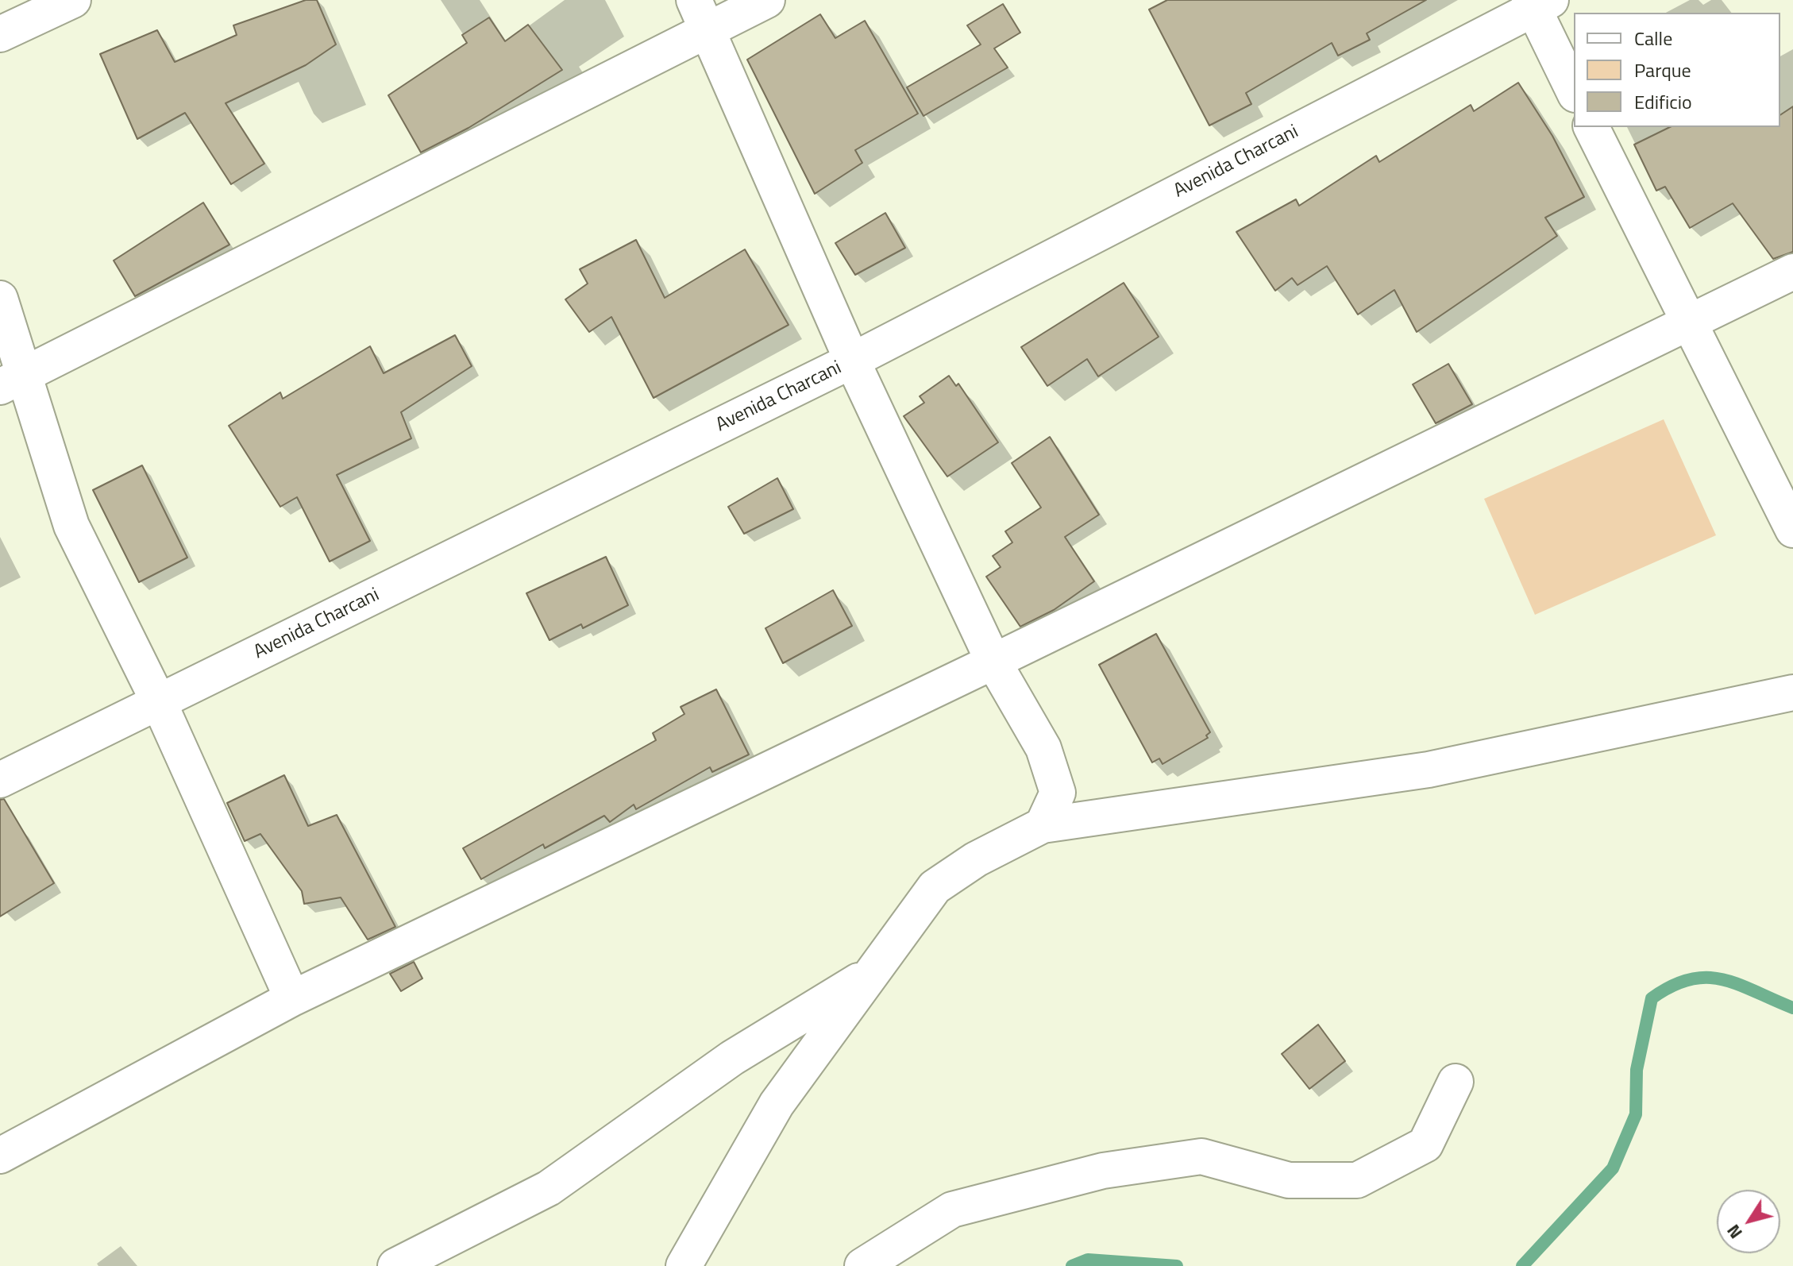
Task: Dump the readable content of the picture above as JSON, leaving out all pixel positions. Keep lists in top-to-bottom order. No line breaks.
{"streets":{"street":["Avenida Charcani"]},"legend":["Calle","Parque","Edificio"],"north":"bottom left"}
